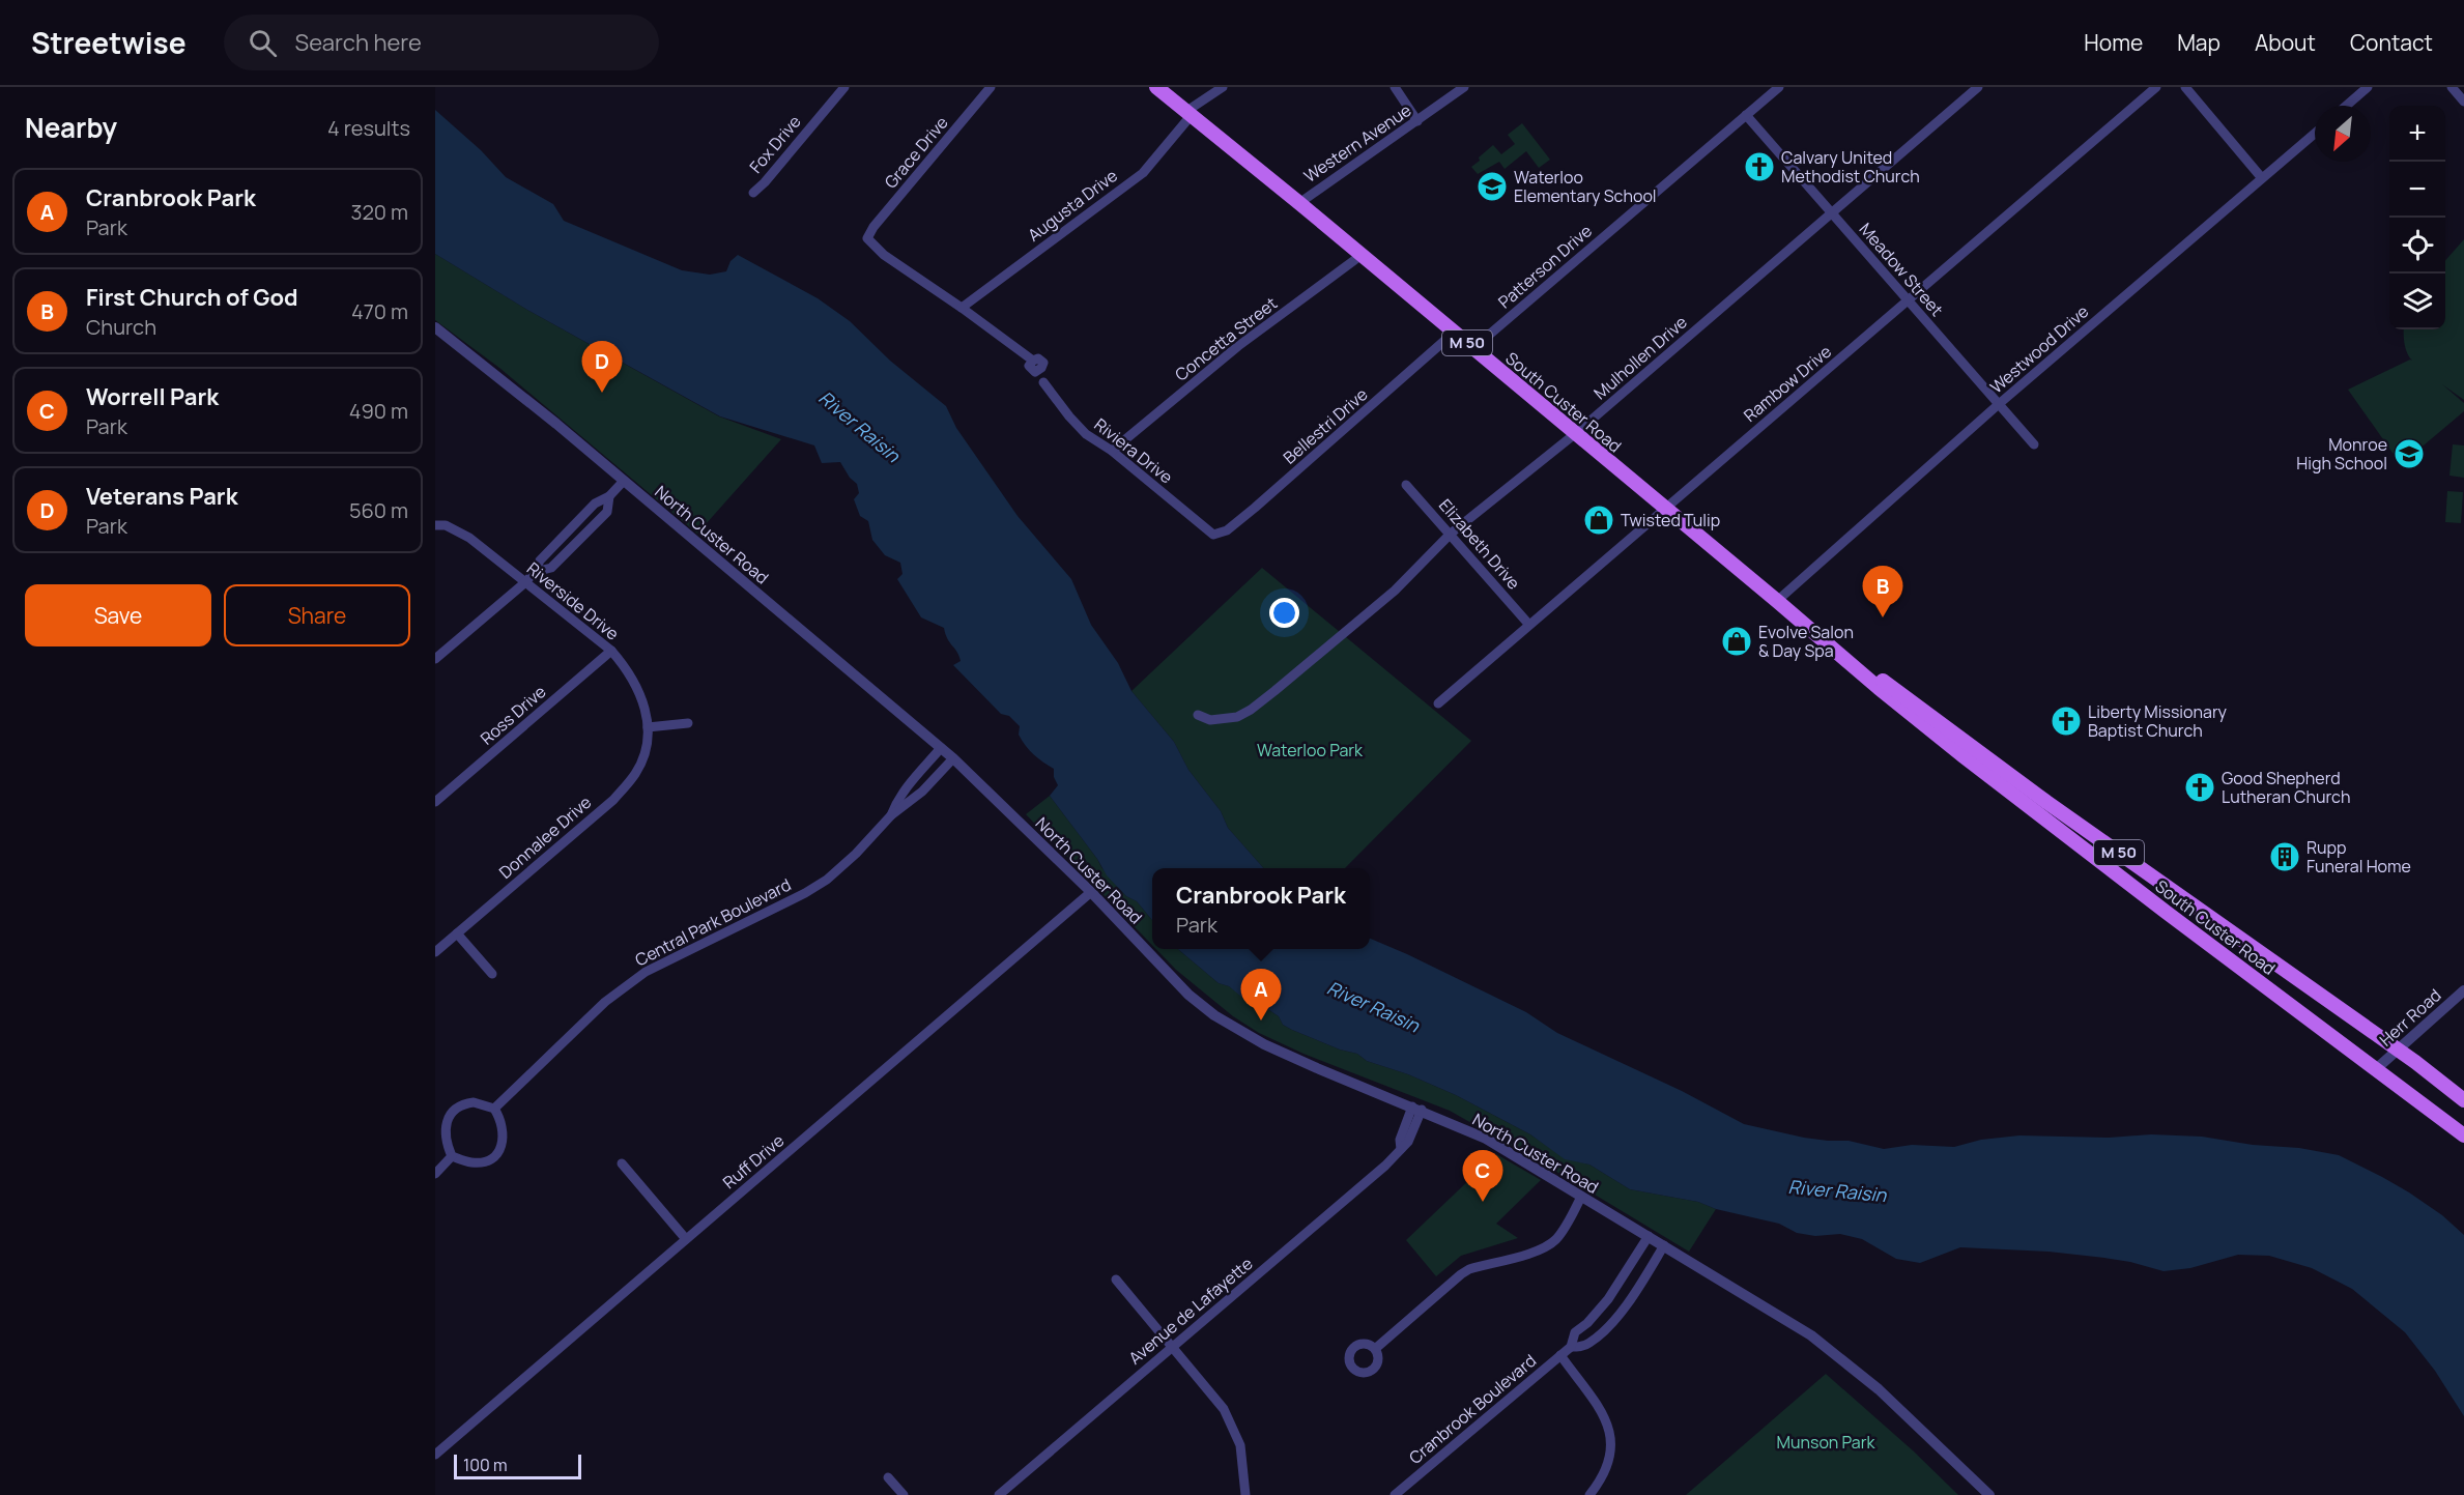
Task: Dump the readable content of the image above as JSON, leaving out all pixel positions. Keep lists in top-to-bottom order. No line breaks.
{"streets":{"main road":["M 50","South Custer Road"],"street":["Western Avenue","Fox Drive","Grace Drive","Augusta Drive","Patterson Drive","Meadow Street","Concetta Street","Westwood Drive","Mulhollen Drive","Rambow Drive","Bellestri Drive","Riviera Drive","North Custer Road","Elizabeth Drive","Riverside Drive","Ross Drive","Donnalee Drive","Central Park Boulevard","Herr Road","Ruff Drive","Avenue de Lafayette","Cranbrook Boulevard"]},"crossings":[["Western Avenue","South Custer Road"],["Grace Drive","Augusta Drive"],["Augusta Drive","South Custer Road"],["Patterson Drive","Meadow Street"],["Patterson Drive","South Custer Road"],["Meadow Street","Westwood Drive"],["Meadow Street","Mulhollen Drive"],["Meadow Street","Rambow Drive"],["Concetta Street","South Custer Road"],["Concetta Street","Riviera Drive"],["Westwood Drive","South Custer Road"],["Mulhollen Drive","South Custer Road"],["Mulhollen Drive","Elizabeth Drive"],["Rambow Drive","South Custer Road"],["Rambow Drive","Elizabeth Drive"],["South Custer Road","Bellestri Drive"],["South Custer Road","Herr Road"],["Bellestri Drive","Riviera Drive"],["North Custer Road","Central Park Boulevard"],["North Custer Road","Ruff Drive"],["North Custer Road","Avenue de Lafayette"],["North Custer Road","Cranbrook Boulevard"],["Riverside Drive","Ross Drive"],["Riverside Drive","Donnalee Drive"]],"water":["River Raisin"],"parks":["Waterloo Park","Munson Park"],"places":{"church":["Calvary United Methodist Church","Liberty Missionary Baptist Church","Good Shepherd Lutheran Church"],"school or university":["Waterloo Elementary School","Monroe High School"],"shop":["Twisted Tulip","Evolve Salon & Day Spa"],"building":["Rupp Funeral Home"]},"scale_bar":"100 m","north":"bottom left","page":{"header":"Streetwise","search":"Search here","nav":["Home","Map","About","Contact"],"heading":["Nearby","4 results"],"map_buttons":["+","−"],"list":[{"mark":"A","name":"Cranbrook Park","note":"Park","value":"320 m"},{"mark":"B","name":"First Church of God","note":"Church","value":"470 m"},{"mark":"C","name":"Worrell Park","note":"Park","value":"490 m"},{"mark":"D","name":"Veterans Park","note":"Park","value":"560 m"}],"pins":["D","B","A","C"],"buttons":["Save","Share"],"popup":["Cranbrook Park","Park"],"scale":"100 m"}}
